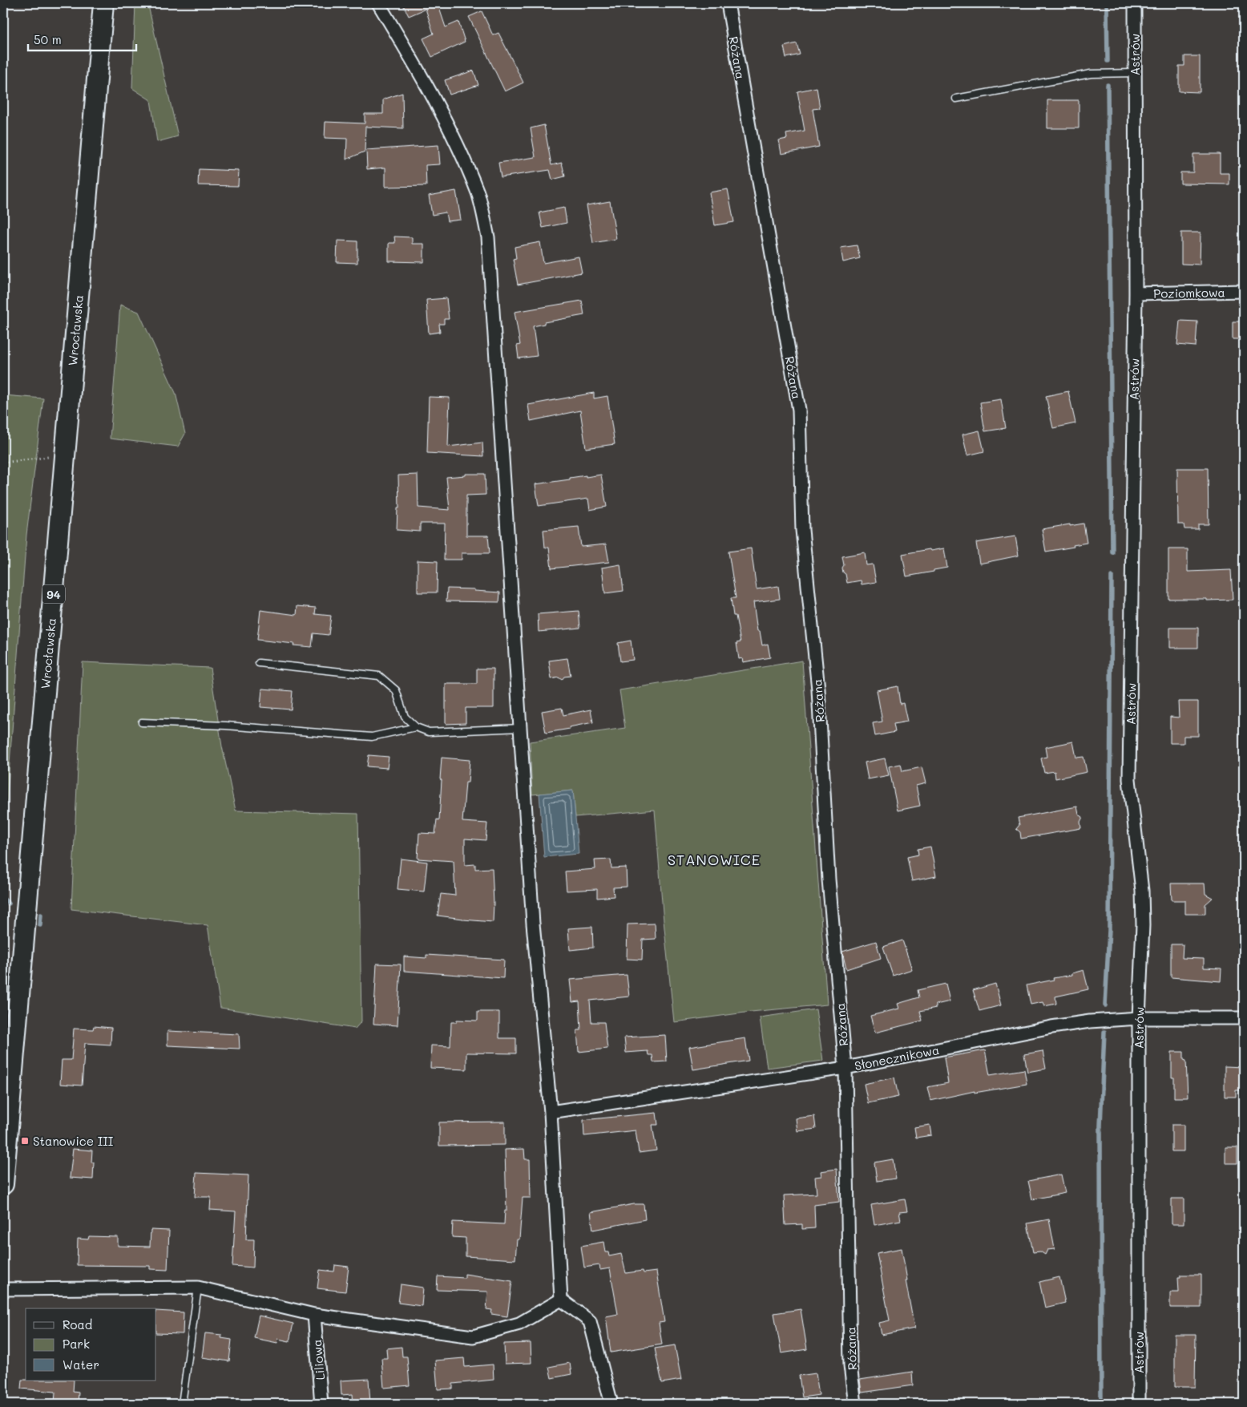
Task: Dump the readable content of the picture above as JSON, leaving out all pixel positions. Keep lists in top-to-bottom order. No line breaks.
{"streets":{"main road":["Wrocławska","94"],"street":["Astrów","Różana","Poziomkowa","Słonecznikowa","Liliowa"]},"crossings":[["Astrów","Poziomkowa"],["Astrów","Słonecznikowa"],["Różana","Słonecznikowa"]],"districts":["STANOWICE"],"places":{"transit":["Stanowice III"]},"legend":["Road","Park","Water"],"scale_bar":"50 m"}
